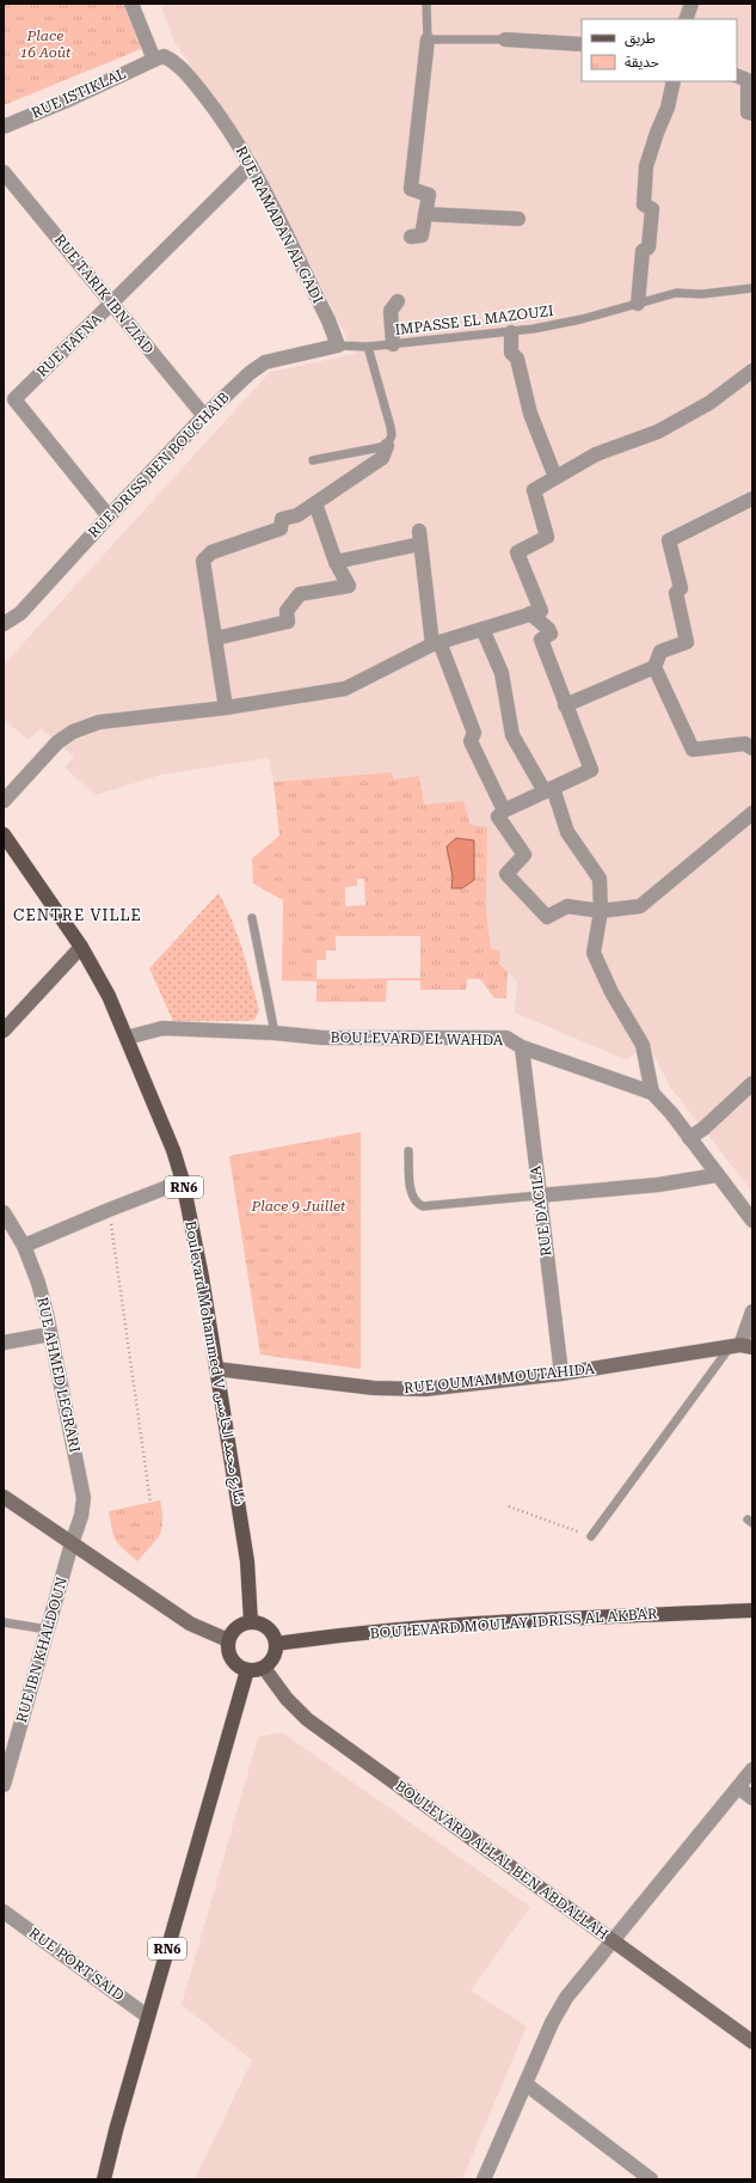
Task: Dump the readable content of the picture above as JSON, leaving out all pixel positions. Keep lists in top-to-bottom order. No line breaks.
{"streets":{"main road":["RN6","Boulevard Mohammed V شارع محمد الخامس","BOULEVARD MOULAY IDRISS AL AKBAR"],"street":["RUE ISTIKLAL","RUE RAMADAN AL GADI","RUE TARIK IBN ZIAD","RUE TAFNA","RUE DRISS BEN BOUCHAIB","BOULEVARD EL WAHDA","RUE D'ACILA","RUE AHMED LEGRARI","RUE OUMAM MOUTAHIDA","RUE IBN KHALDOUN","BOULEVARD ALLAL BEN ABDALLAH","RUE PORT SAID"],"lane":["IMPASSE EL MAZOUZI"]},"crossings":[["RUE ISTIKLAL","RUE RAMADAN AL GADI"],["RUE RAMADAN AL GADI","IMPASSE EL MAZOUZI"],["RUE RAMADAN AL GADI","RUE TAFNA"],["RUE RAMADAN AL GADI","RUE DRISS BEN BOUCHAIB"],["RUE TARIK IBN ZIAD","RUE TAFNA"],["RUE TARIK IBN ZIAD","RUE DRISS BEN BOUCHAIB"],["IMPASSE EL MAZOUZI","RUE DRISS BEN BOUCHAIB"],["RUE TAFNA","RUE DRISS BEN BOUCHAIB"],["BOULEVARD EL WAHDA","RUE D'ACILA"],["BOULEVARD EL WAHDA","Boulevard Mohammed V شارع محمد الخامس"],["RN6","Boulevard Mohammed V شارع محمد الخامس"],["RN6","BOULEVARD MOULAY IDRISS AL AKBAR"],["RN6","BOULEVARD ALLAL BEN ABDALLAH"],["RN6","RUE PORT SAID"],["RUE D'ACILA","RUE OUMAM MOUTAHIDA"],["Boulevard Mohammed V شارع محمد الخامس","RUE OUMAM MOUTAHIDA"],["Boulevard Mohammed V شارع محمد الخامس","BOULEVARD MOULAY IDRISS AL AKBAR"],["Boulevard Mohammed V شارع محمد الخامس","BOULEVARD ALLAL BEN ABDALLAH"],["RUE AHMED LEGRARI","RUE IBN KHALDOUN"],["BOULEVARD MOULAY IDRISS AL AKBAR","BOULEVARD ALLAL BEN ABDALLAH"]],"districts":["CENTRE VILLE"],"parks":["Place 16 Août","Place 9 Juillet"],"legend":["طريق","حديقة"]}
